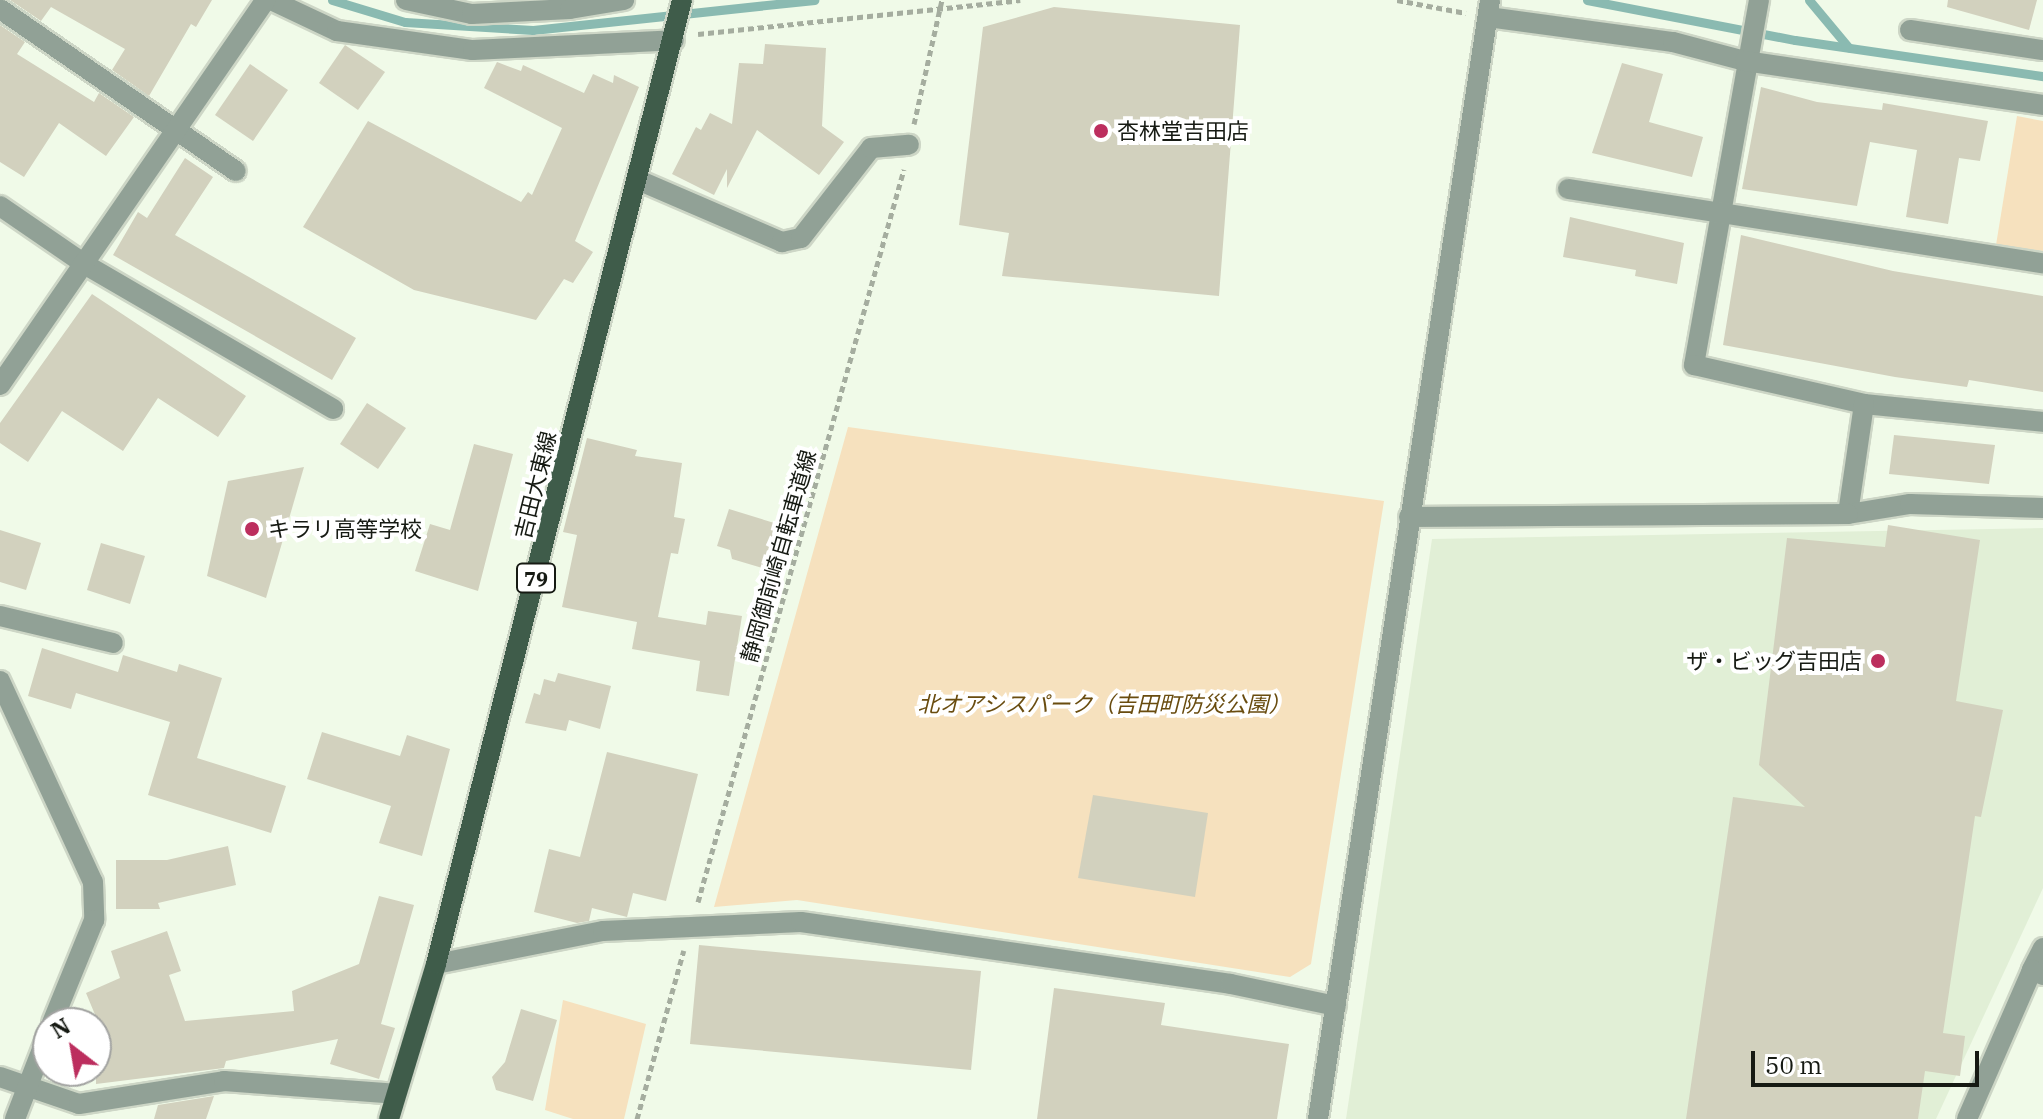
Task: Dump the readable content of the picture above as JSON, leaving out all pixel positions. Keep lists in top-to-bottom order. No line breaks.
{"streets":{"main road":["吉田大東線","79"],"path":["静岡御前崎自転車道線"]},"parks":["北オアシスパーク（吉田町防災公園）"],"places":["杏林堂吉田店","キラリ高等学校","ザ・ビッグ吉田店"],"scale_bar":"50 m","north":"top left"}
